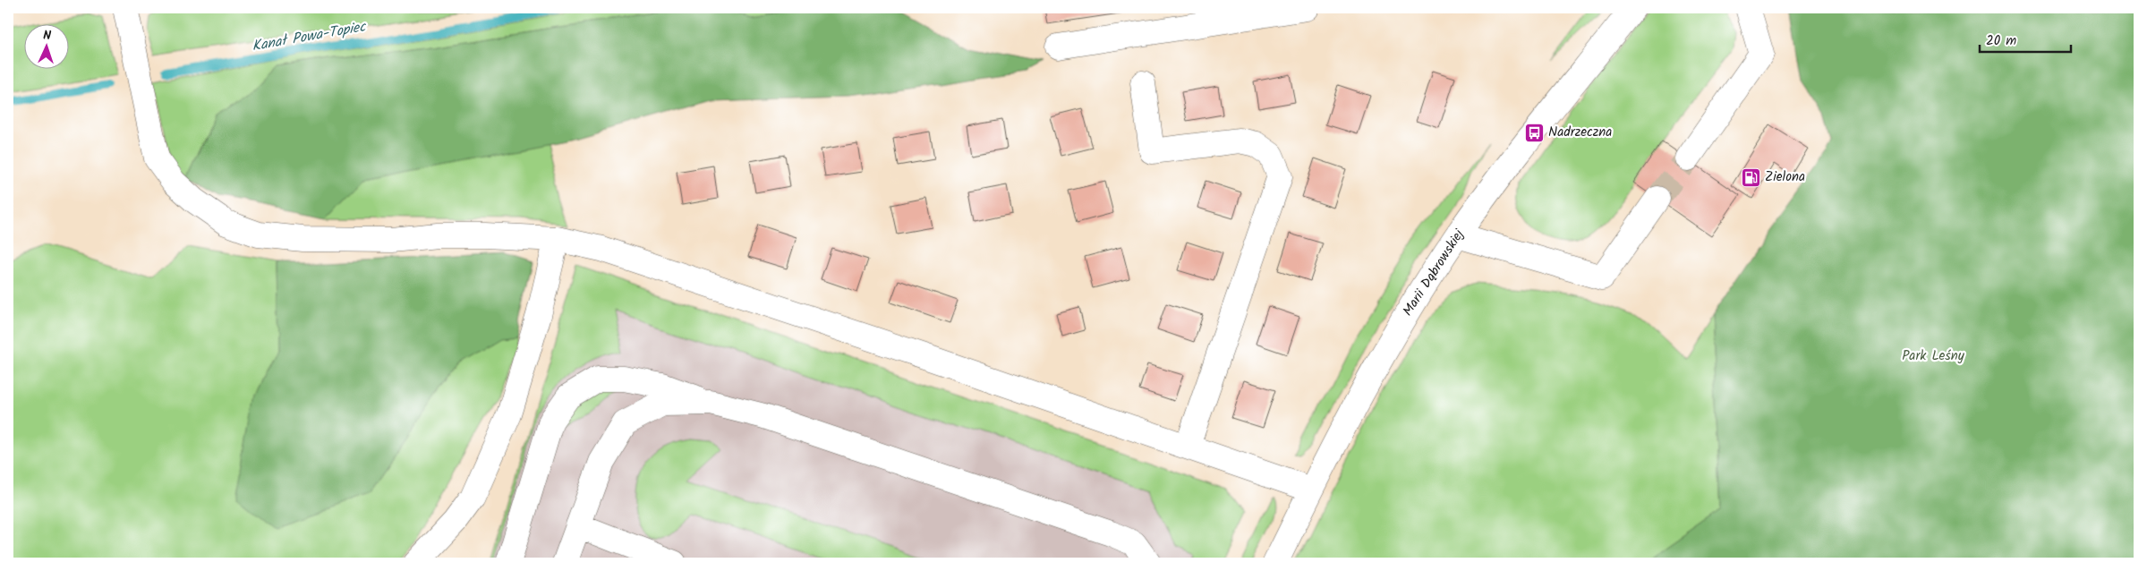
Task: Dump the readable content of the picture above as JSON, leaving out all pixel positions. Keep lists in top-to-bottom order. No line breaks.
{"streets":{"street":["Marii Dąbrowskiej"]},"water":["Kanał Powa-Topiec"],"parks":["Park Leśny"],"places":{"bus stop":["Nadrzeczna"],"fuel station":["Zielona"]},"scale_bar":"20 m","north":"top"}
